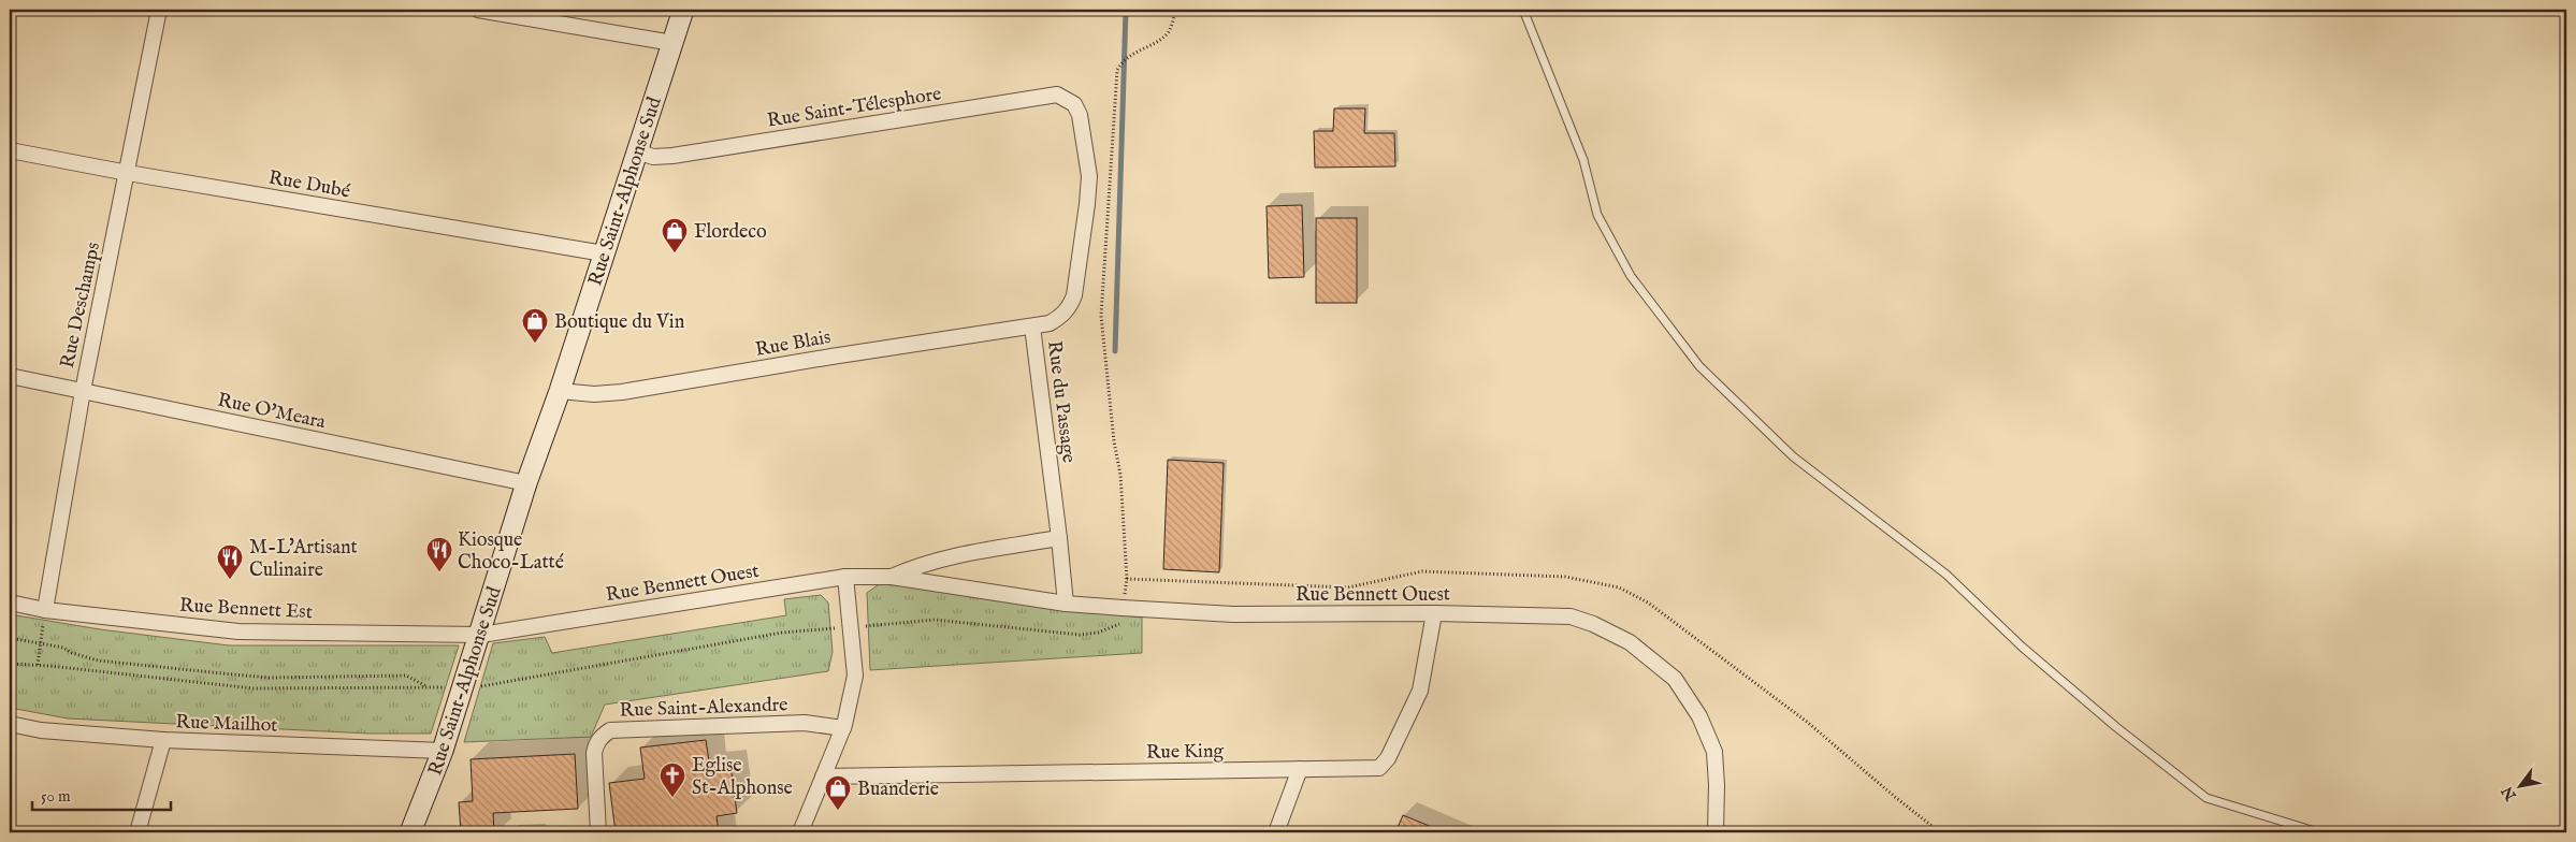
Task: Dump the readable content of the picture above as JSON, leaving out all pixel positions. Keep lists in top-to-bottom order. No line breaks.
{"streets":{"main road":["Rue Saint-Alphonse Sud"],"street":["Rue Saint-Télesphore","Rue Dubé","Rue Deschamps","Rue Blais","Rue du Passage","Rue O'Meara","Rue Bennett Ouest","Rue Bennett Est","Rue Saint-Alexandre","Rue Mailhot","Rue King"]},"crossings":[["Rue Saint-Télesphore","Rue Saint-Alphonse Sud"],["Rue Saint-Télesphore","Rue du Passage"],["Rue Dubé","Rue Saint-Alphonse Sud"],["Rue Dubé","Rue Deschamps"],["Rue Saint-Alphonse Sud","Rue Blais"],["Rue Saint-Alphonse Sud","Rue O'Meara"],["Rue Saint-Alphonse Sud","Rue Bennett Ouest"],["Rue Saint-Alphonse Sud","Rue Bennett Est"],["Rue Saint-Alphonse Sud","Rue Mailhot"],["Rue Deschamps","Rue O'Meara"],["Rue Deschamps","Rue Bennett Est"],["Rue Blais","Rue du Passage"],["Rue du Passage","Rue Bennett Ouest"],["Rue Bennett Ouest","Rue Bennett Est"],["Rue Bennett Ouest","Rue King"]],"places":{"shop":["Flordeco","Boutique du Vin","Buanderie"],"restaurant":["Kiosque Choco-Latté","M-L'Artisant Culinaire"],"church":["Eglise St-Alphonse"]},"scale_bar":"50 m","north":"bottom left"}
